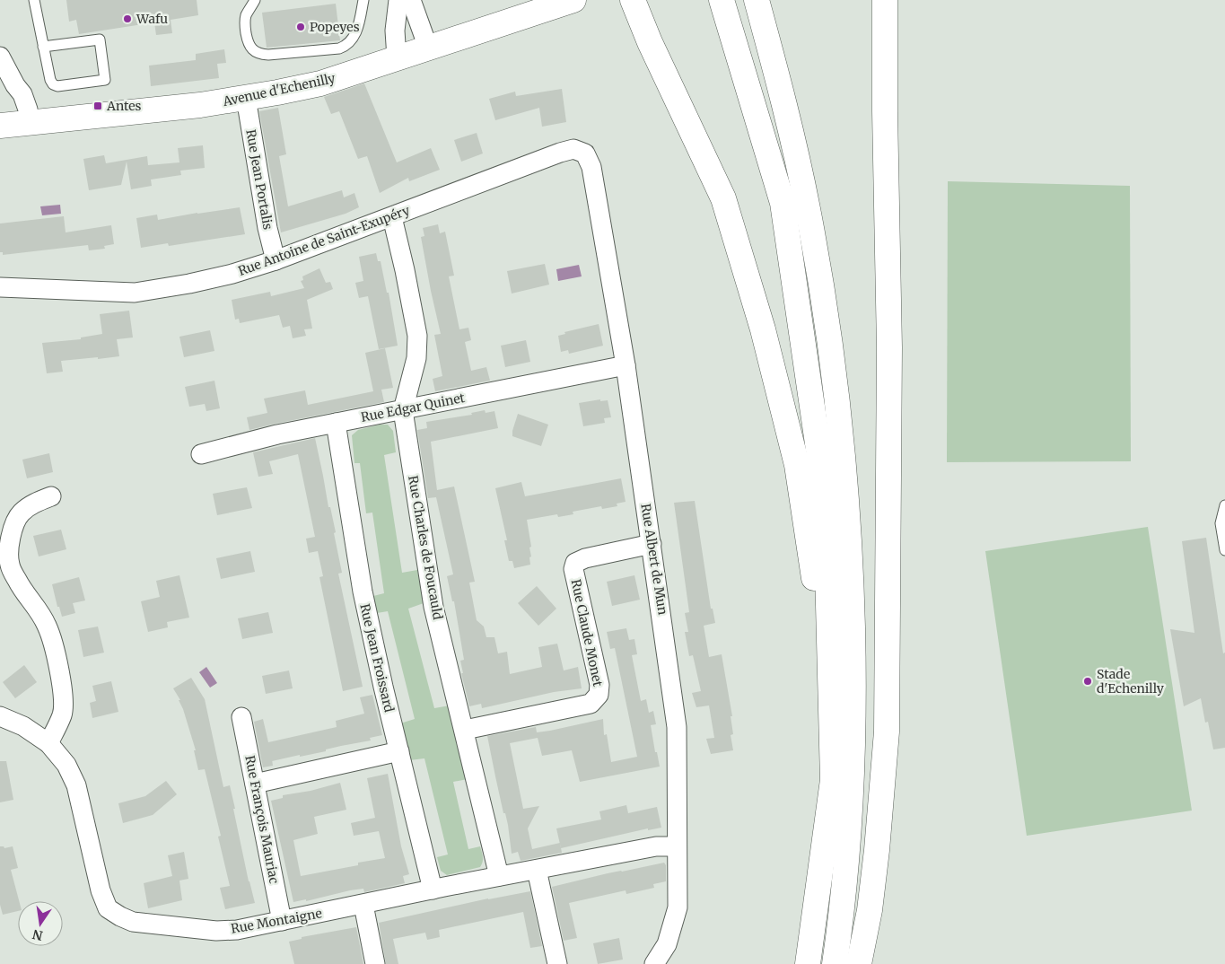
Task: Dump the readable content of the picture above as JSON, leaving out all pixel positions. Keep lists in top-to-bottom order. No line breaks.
{"streets":{"main road":["Avenue d'Echenilly"],"street":["Rue Jean Portalis","Rue Antoine de Saint-Exupéry","Rue Edgar Quinet","Rue Charles de Foucauld","Rue Albert de Mun","Rue Claude Monet","Rue Jean Froissard","Rue François Mauriac","Rue Montaigne"]},"crossings":[["Avenue d'Echenilly","Rue Jean Portalis"],["Rue Jean Portalis","Rue Antoine de Saint-Exupéry"],["Rue Antoine de Saint-Exupéry","Rue Charles de Foucauld"],["Rue Antoine de Saint-Exupéry","Rue Albert de Mun"],["Rue Edgar Quinet","Rue Charles de Foucauld"],["Rue Edgar Quinet","Rue Albert de Mun"],["Rue Edgar Quinet","Rue Jean Froissard"],["Rue Charles de Foucauld","Rue Claude Monet"],["Rue Charles de Foucauld","Rue Montaigne"],["Rue Albert de Mun","Rue Claude Monet"],["Rue Albert de Mun","Rue Montaigne"],["Rue Jean Froissard","Rue Montaigne"],["Rue François Mauriac","Rue Montaigne"]],"places":{"other":["Wafu","Popeyes","Stade d'Echenilly"],"transit":["Antes"]},"north":"bottom"}
